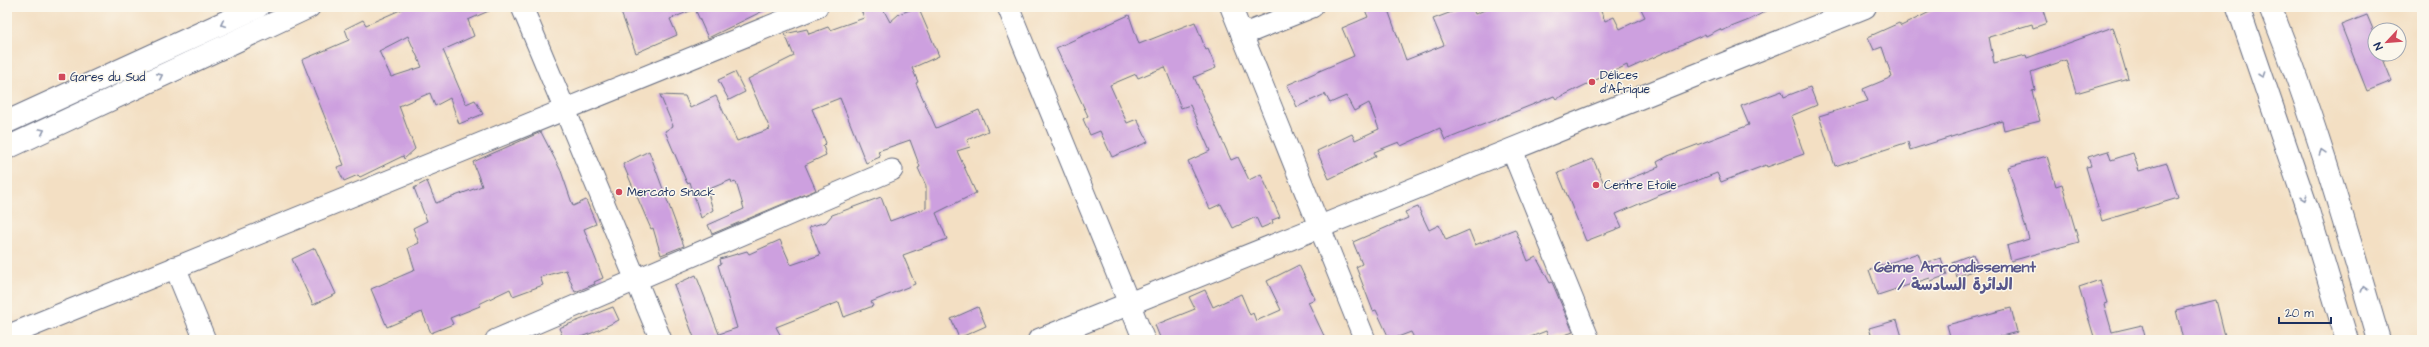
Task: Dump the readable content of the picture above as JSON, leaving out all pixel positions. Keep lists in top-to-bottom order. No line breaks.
{"districts":["6ème Arrondissement / الدائرة السادسة"],"places":{"transit":["Gares du Sud"],"other":["Délices d'Afrique","Centre Etoile","Mercato Snack"]},"scale_bar":"20 m","north":"bottom left"}
